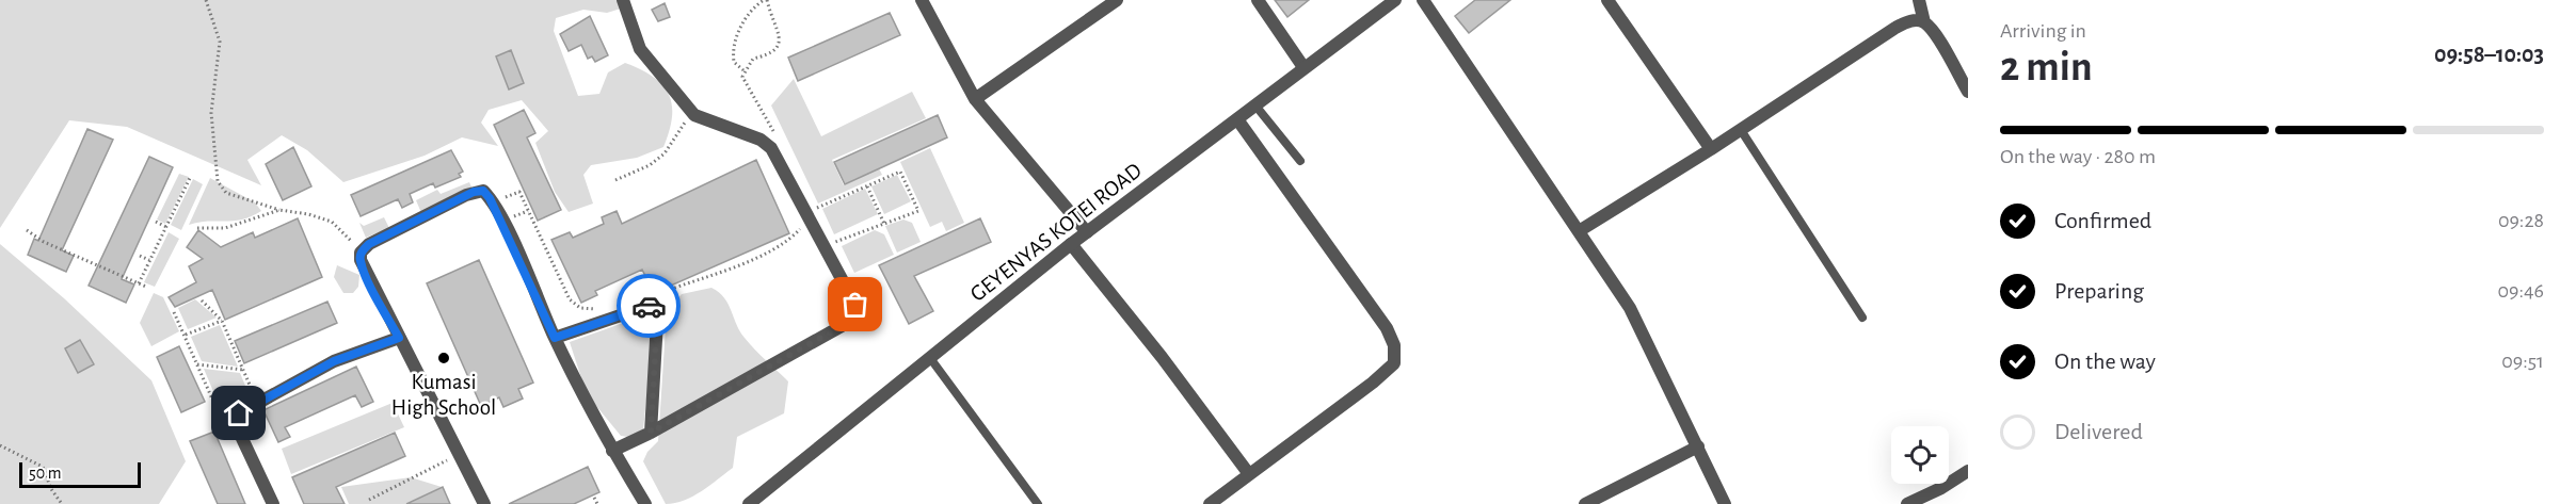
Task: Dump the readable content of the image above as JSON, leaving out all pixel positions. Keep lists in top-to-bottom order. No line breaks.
{"streets":{"street":["GEYENYAS KOTEI ROAD"]},"places":["Kumasi High School"],"scale_bar":"50 m","page":{"heading":["2 min","Arriving in","09:58–10:03"],"bar":"On the way · 280 m","list":[["Confirmed","09:28"],["Preparing","09:46"],["On the way","09:51"],"Delivered"],"scale":"50 m"}}
